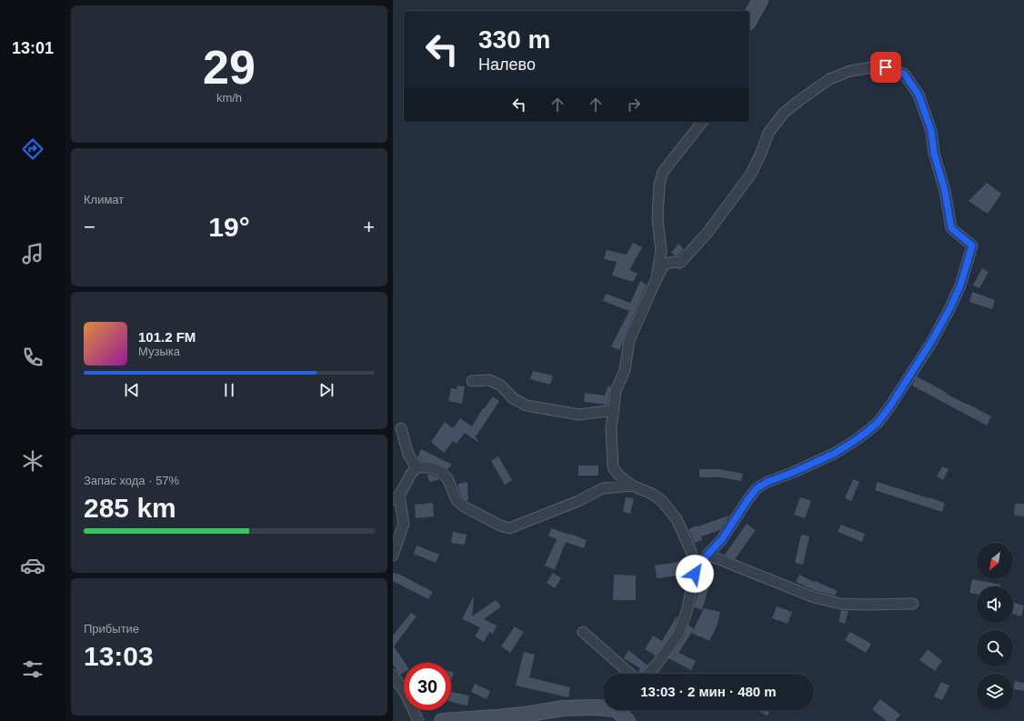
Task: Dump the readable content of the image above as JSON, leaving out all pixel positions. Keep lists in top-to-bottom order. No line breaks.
{"north":"bottom left","page":{"tabs":"13:01","tile":[["29","km/h"],"Климат",["Запас хода · 57%","285 km"],["Прибытие","13:03"]],"turn":["330 m","Налево"],"heat":["−","19°","+"],"song":["101.2 FM","Музыка"],"limit":"30","trip":"13:03 · 2 мин · 480 m"}}
